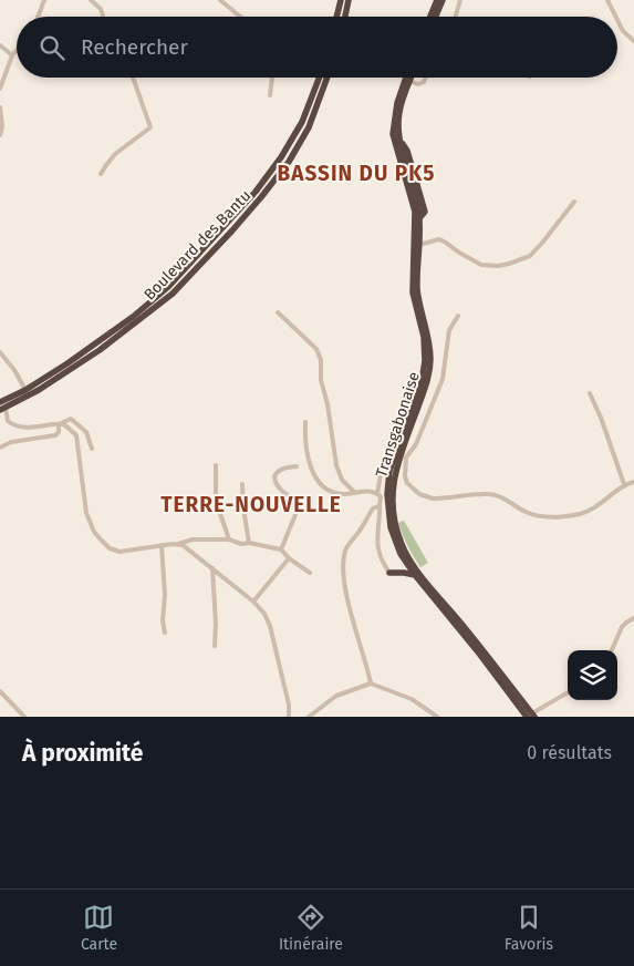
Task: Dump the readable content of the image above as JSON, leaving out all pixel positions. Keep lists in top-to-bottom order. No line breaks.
{"streets":{"highway":["Boulevard des Bantu","Transgabonaise"]},"districts":["BASSIN DU PK5","TERRE-NOUVELLE"],"page":{"search":"Rechercher","heading":["À proximité","0 résultats"],"nav":["Carte","Itinéraire","Favoris"]}}
